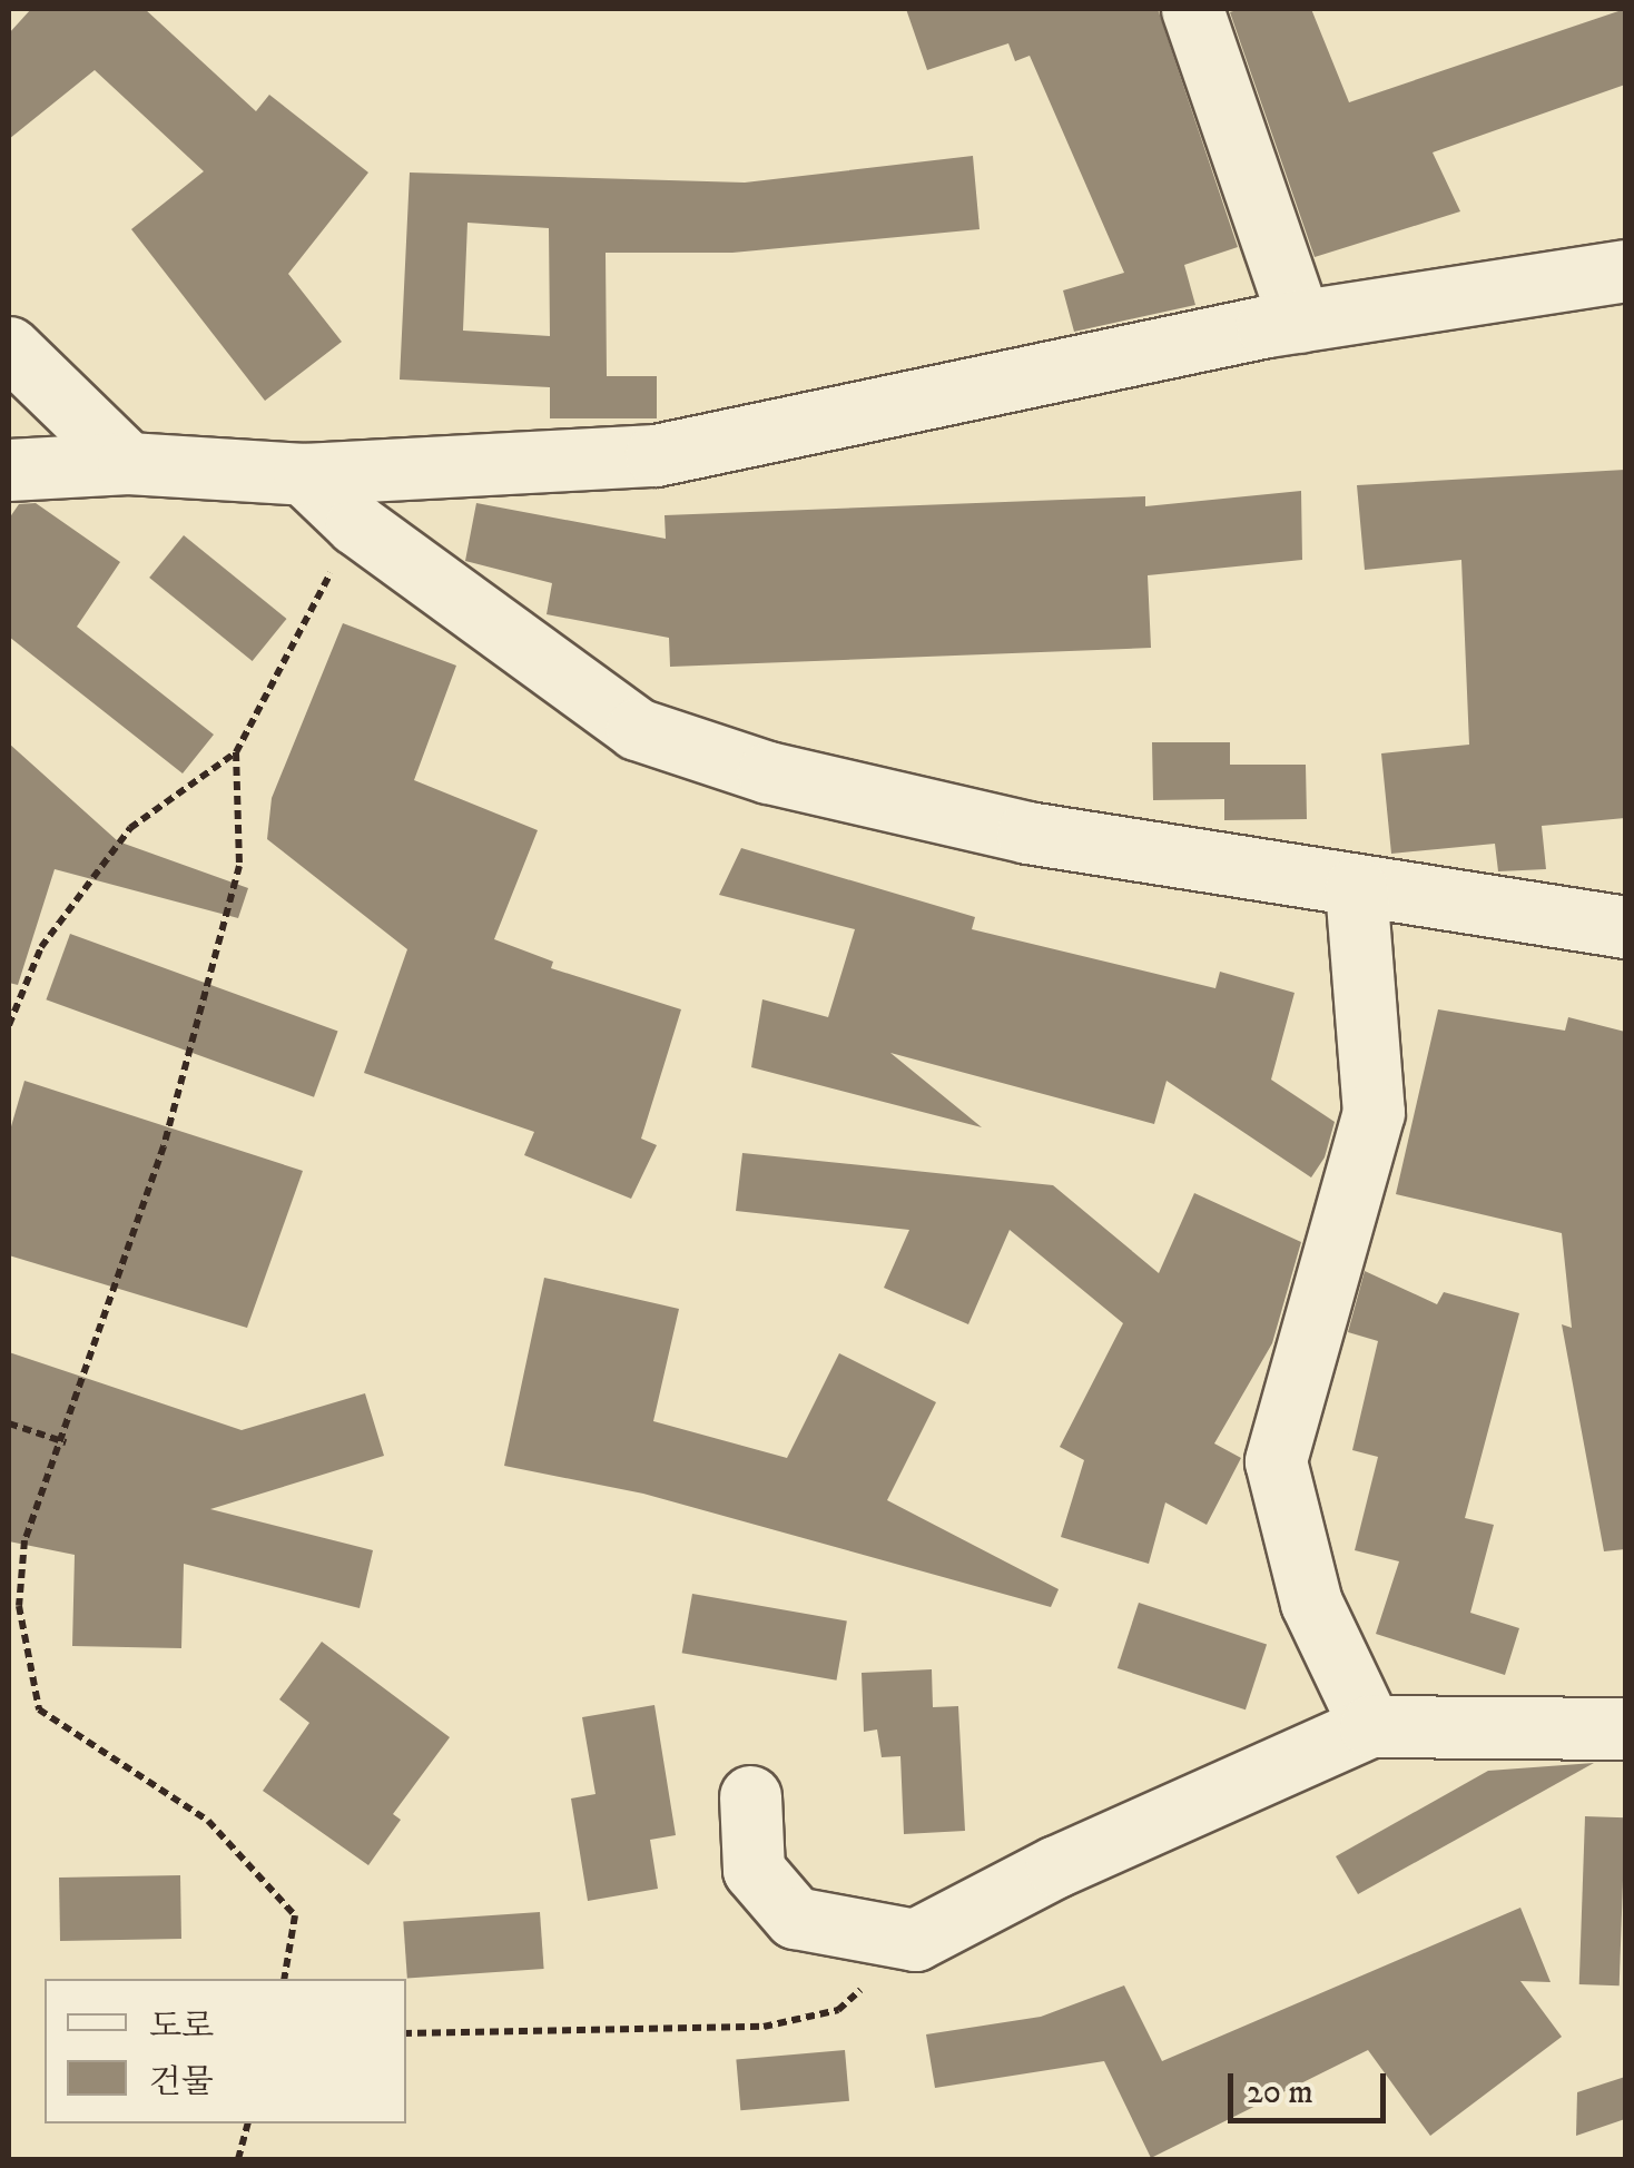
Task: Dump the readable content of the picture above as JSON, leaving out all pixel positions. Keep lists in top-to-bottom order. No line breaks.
{"legend":["도로","건물"],"scale_bar":"20 m"}
